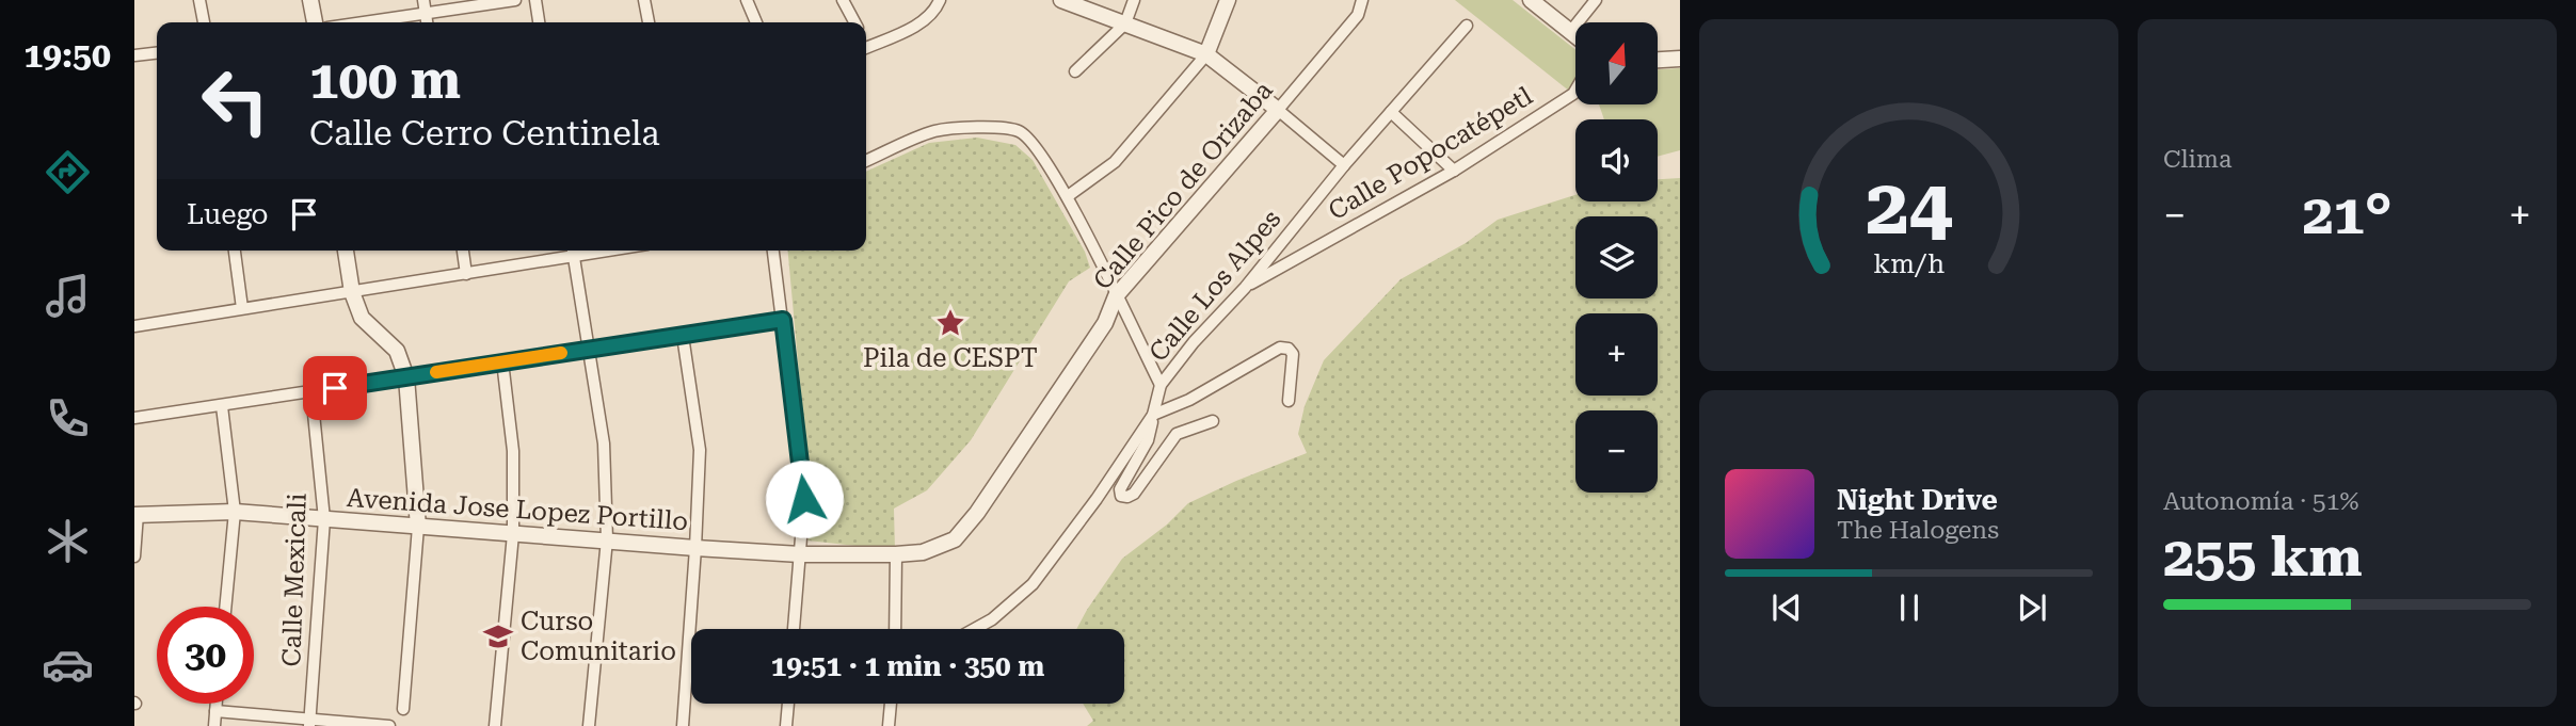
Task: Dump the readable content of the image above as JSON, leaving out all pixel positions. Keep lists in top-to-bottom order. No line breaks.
{"streets":{"street":["Calle Popocatépetl","Calle Pico de Orizaba","Calle Los Alpes","Avenida Jose Lopez Portillo","Calle Mexicali"]},"crossings":[["Calle Popocatépetl","Calle Los Alpes"],["Calle Pico de Orizaba","Avenida Jose Lopez Portillo"],["Avenida Jose Lopez Portillo","Calle Mexicali"]],"places":{"place":["Pila de CESPT"],"school or university":["Curso Comunitario"]},"north":"top","page":{"tabs":"19:50","tile":["Clima",["Autonomía · 51%","255 km"]],"map_buttons":["+","−"],"turn":["100 m","Calle Cerro Centinela"],"then":"Luego","heat":["−","21°","+"],"song":["Night Drive","The Halogens"],"limit":"30","trip":"19:51 · 1 min · 350 m","gauge":["24","km/h"]}}
